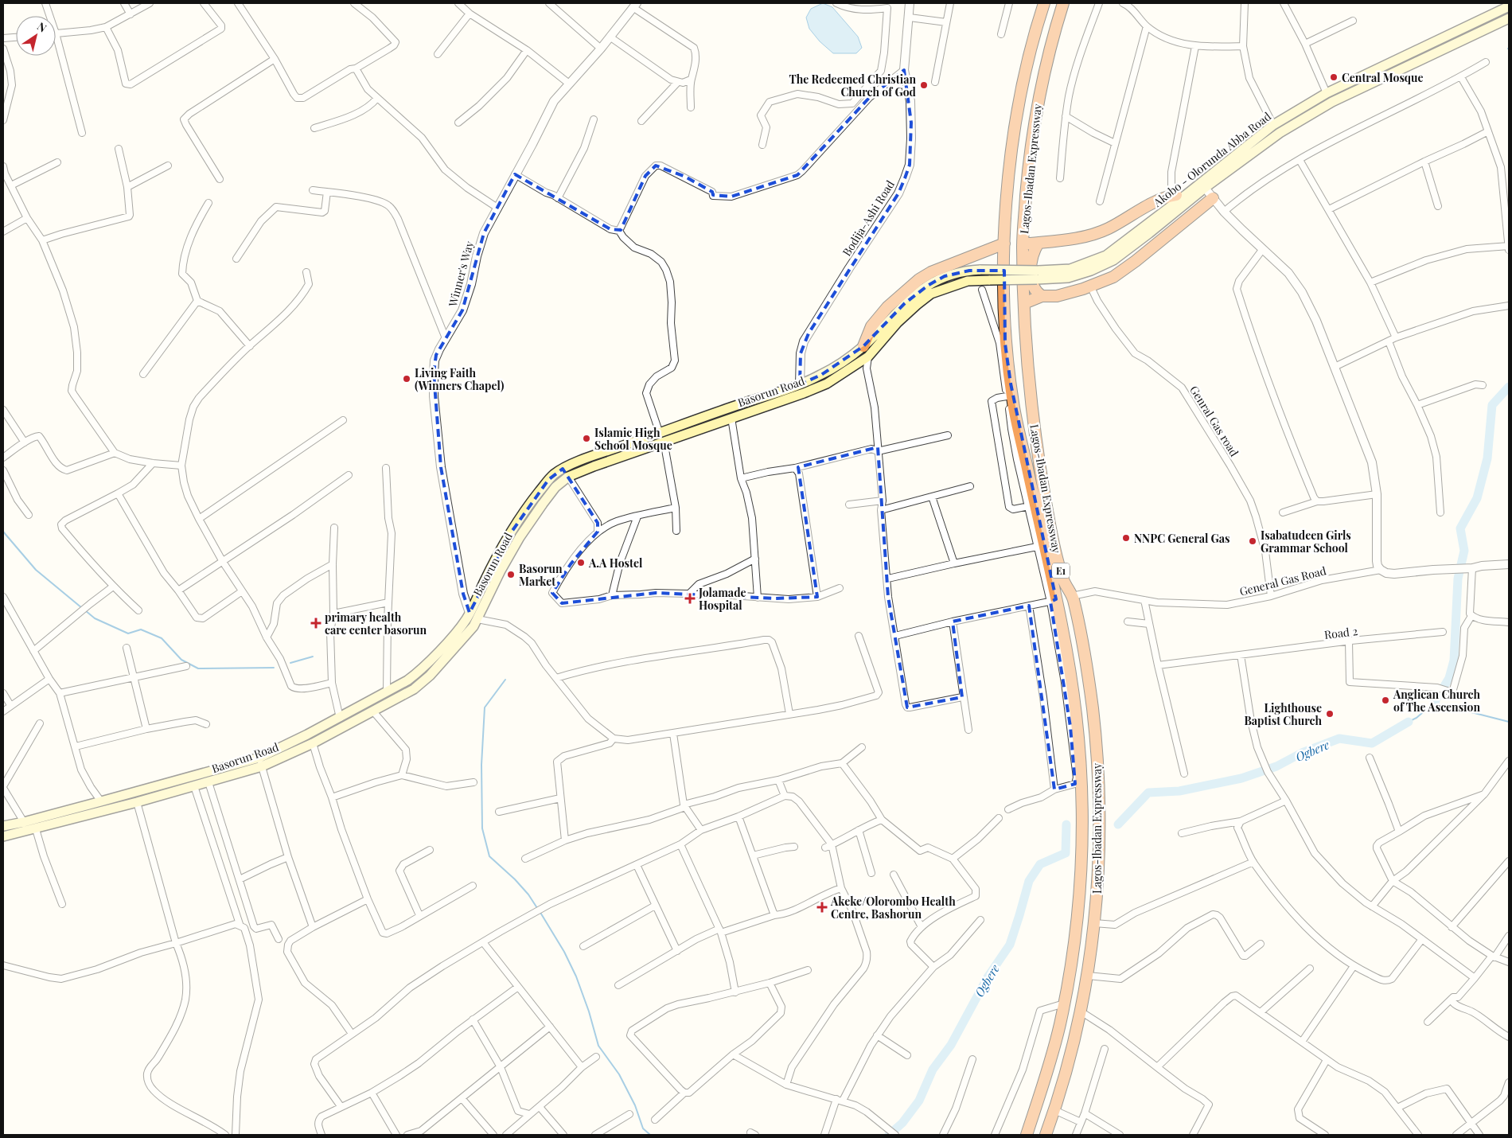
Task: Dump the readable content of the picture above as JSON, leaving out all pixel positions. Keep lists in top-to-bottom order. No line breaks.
{"streets":{"highway":["Lagos-Ibadan Expressway","E1"],"main road":["Akobo - Olorunda Abba Road","Basorun Road"],"street":["Bodija-Ashi Road","Winner's Way","Genral Gas road","General Gas Road","Road 2"]},"crossings":[["Akobo - Olorunda Abba Road","Basorun Road"],["Lagos-Ibadan Expressway","General Gas Road"],["Bodija-Ashi Road","Basorun Road"],["Winner's Way","Basorun Road"],["Genral Gas road","General Gas Road"]],"water":["Ogbere"],"places":{"other":["Central Mosque","The Redeemed Christian Church of God","Living Faith (Winners Chapel)","Islamic High School Mosque","NNPC General Gas","Isabatudeen Girls Grammar School","A.A Hostel","Basorun Market","Anglican Church of The Ascension","Lighthouse Baptist Church"],"health":["Jolamade Hospital","primary health care center basorun","Akeke/Olorombo Health Centre, Bashorun"]},"north":"top right"}
